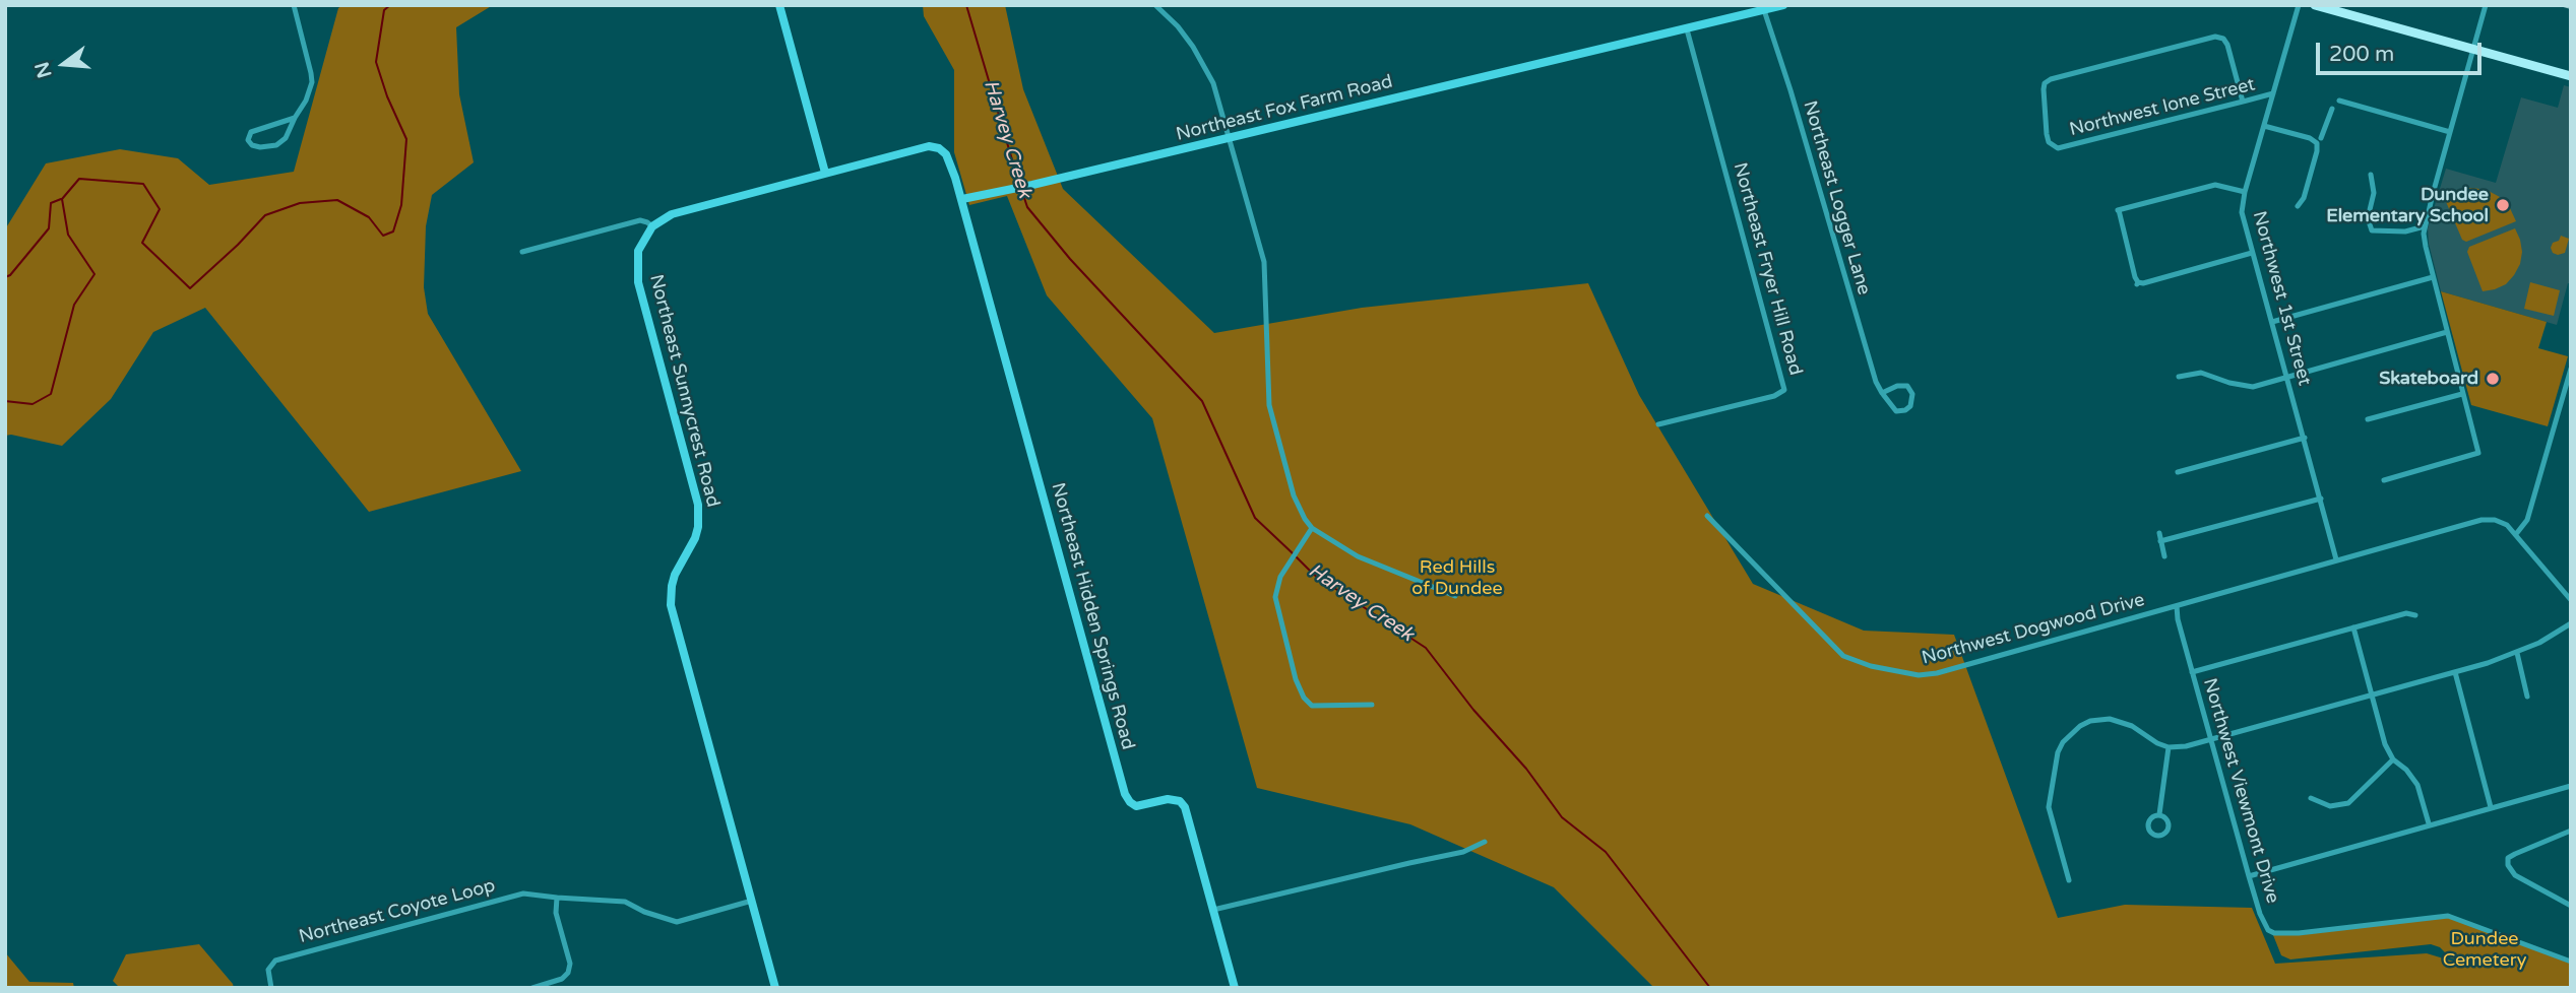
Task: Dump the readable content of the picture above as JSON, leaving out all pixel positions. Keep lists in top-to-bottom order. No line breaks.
{"streets":{"street":["Northwest Ione Street","Northeast Fox Farm Road","Northeast Logger Lane","Northeast Fryer Hill Road","Northwest 1st Street","Northeast Sunnycrest Road","Northeast Hidden Springs Road","Northwest Dogwood Drive","Northwest Viewmont Drive","Northeast Coyote Loop"]},"crossings":[["Northwest Ione Street","Northwest 1st Street"],["Northeast Fox Farm Road","Northeast Logger Lane"],["Northeast Fox Farm Road","Northeast Fryer Hill Road"],["Northeast Fox Farm Road","Northeast Hidden Springs Road"],["Northwest 1st Street","Northwest Dogwood Drive"],["Northeast Sunnycrest Road","Northeast Coyote Loop"],["Northwest Dogwood Drive","Northwest Viewmont Drive"]],"water":["Harvey Creek"],"parks":["Red Hills of Dundee","Dundee Cemetery"],"places":["Dundee Elementary School","Skateboard"],"scale_bar":"200 m","north":"left"}
